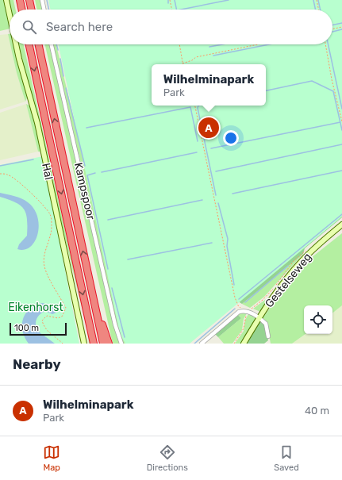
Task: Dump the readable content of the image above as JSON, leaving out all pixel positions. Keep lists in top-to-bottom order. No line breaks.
{"streets":{"street":["Hal","Kampspoor","Gestelseweg"]},"parks":["Eikenhorst"],"scale_bar":"100 m","page":{"search":"Search here","popup":["Wilhelminapark","Park"],"pins":"A","scale":"100 m","heading":"Nearby","list":[{"mark":"A","name":"Wilhelminapark","note":"Park","value":"40 m"}],"nav":["Map","Directions","Saved"]}}
